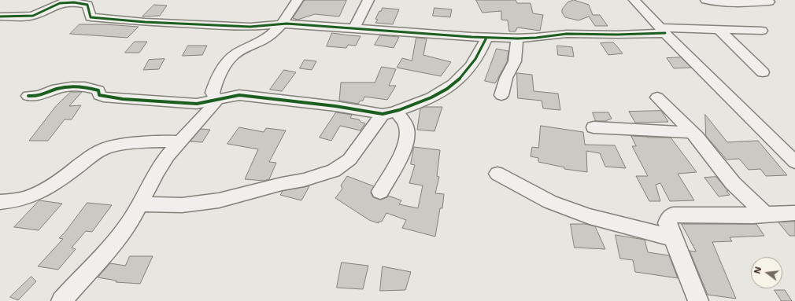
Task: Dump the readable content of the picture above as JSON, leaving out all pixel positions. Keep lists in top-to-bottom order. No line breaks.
{"north":"left"}
